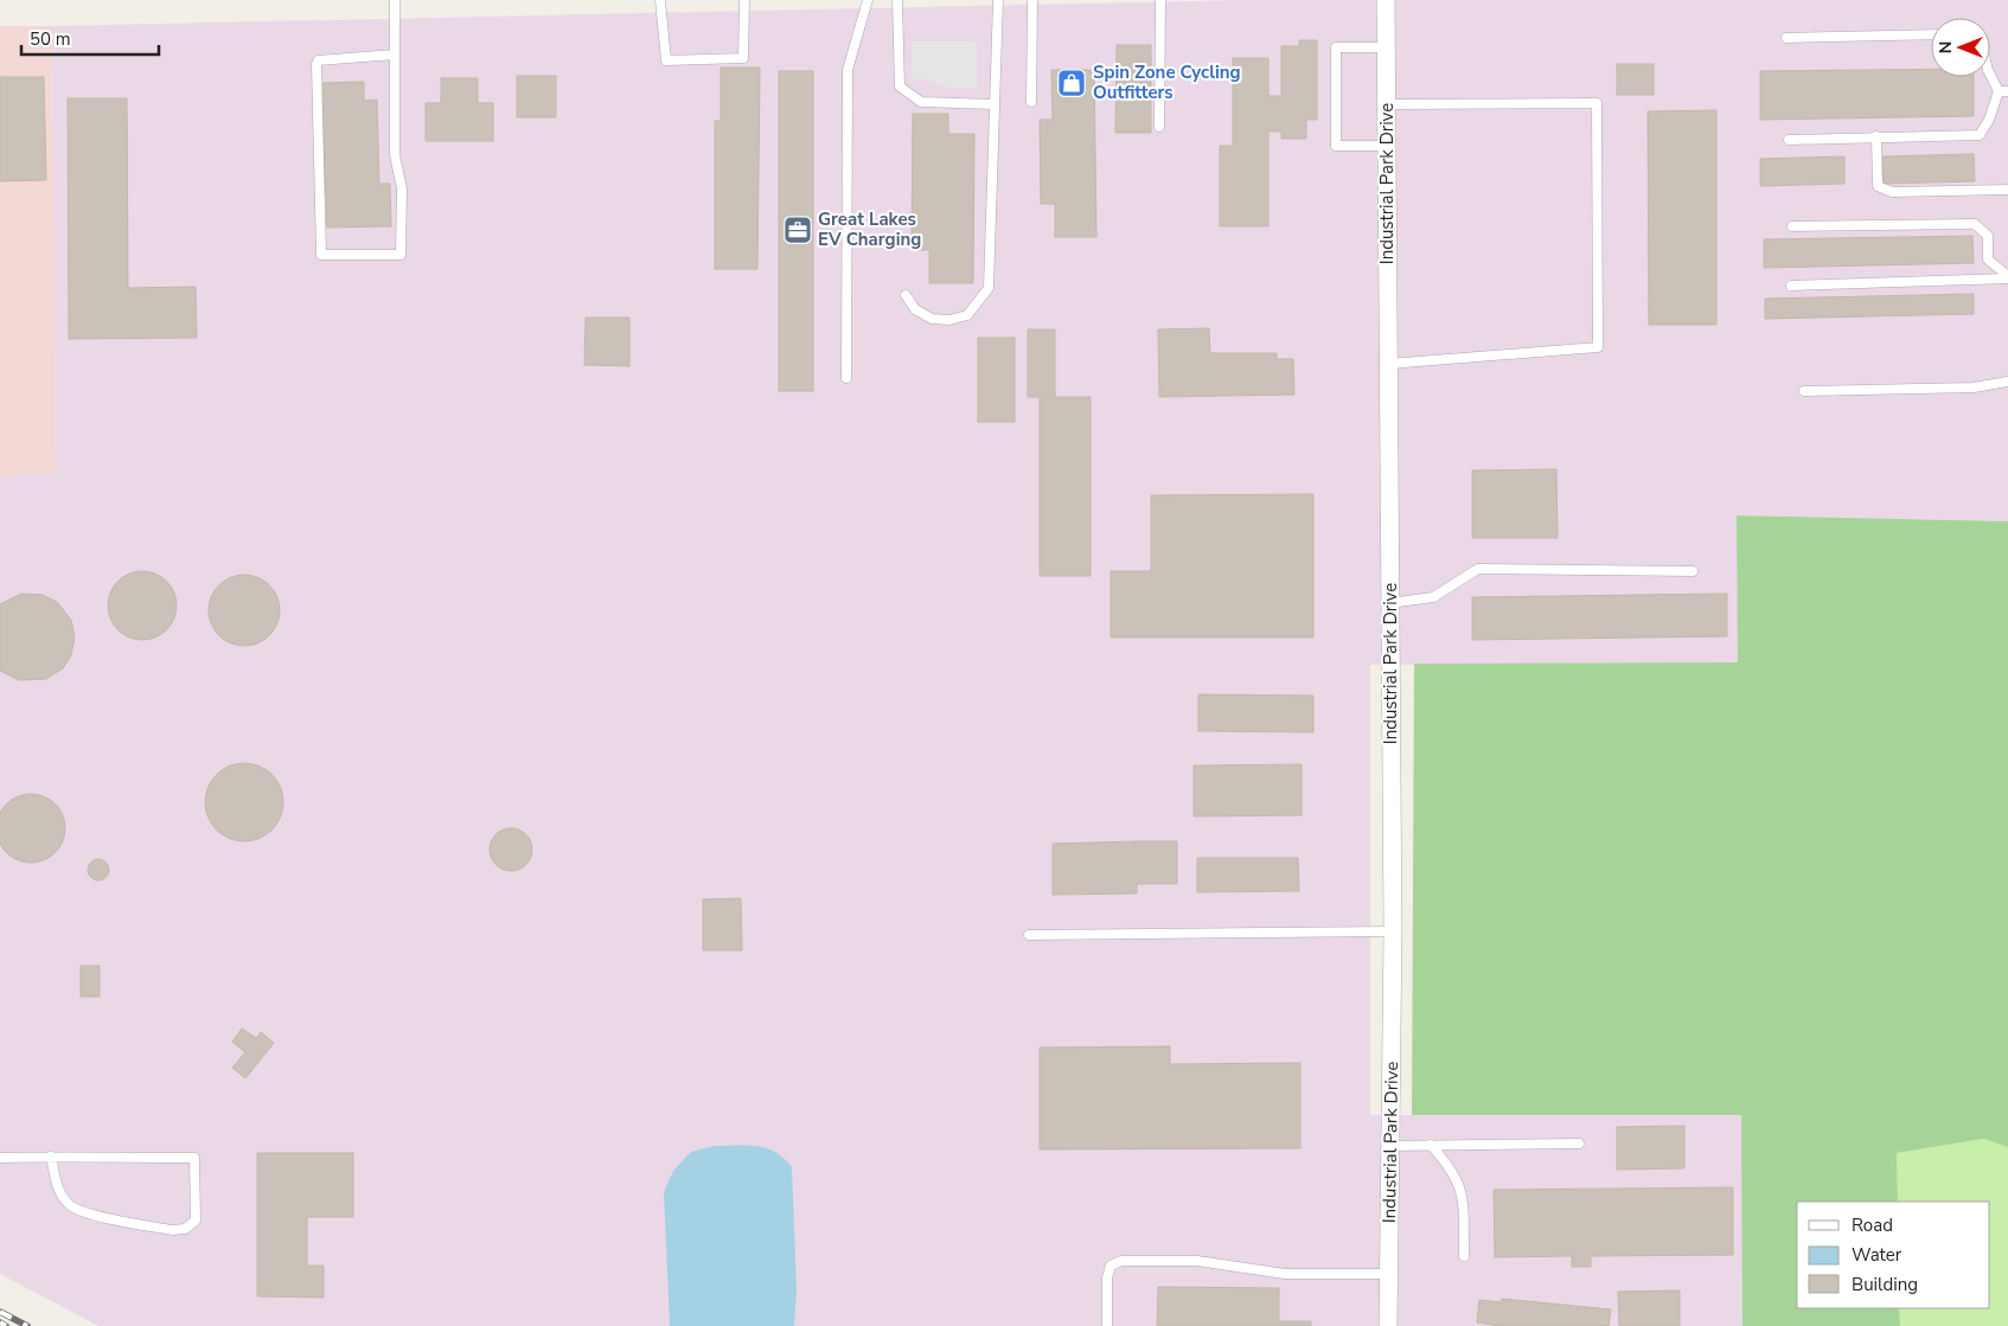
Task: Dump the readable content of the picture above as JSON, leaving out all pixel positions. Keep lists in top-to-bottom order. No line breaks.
{"streets":{"street":["Industrial Park Drive"]},"places":{"shop":["Spin Zone Cycling Outfitters"],"office":["Great Lakes EV Charging"]},"legend":["Road","Water","Building"],"scale_bar":"50 m","north":"left"}
